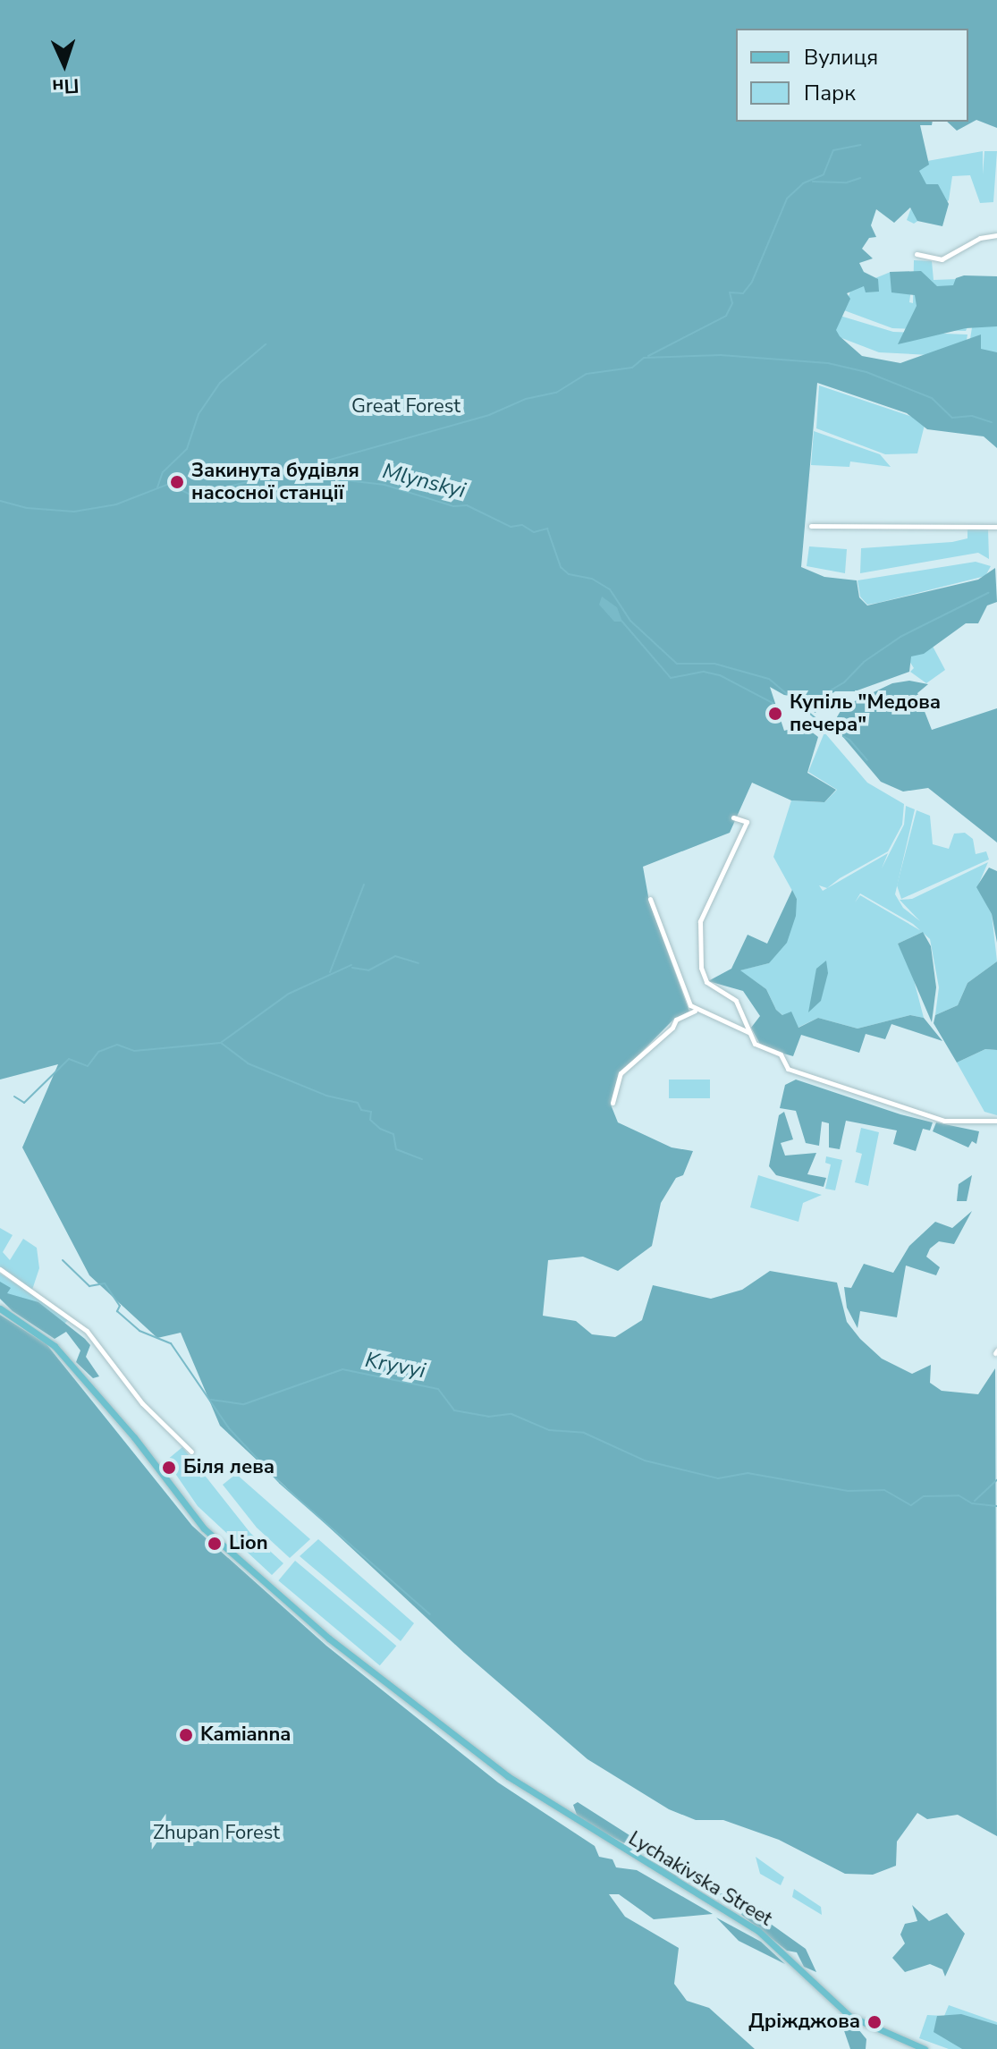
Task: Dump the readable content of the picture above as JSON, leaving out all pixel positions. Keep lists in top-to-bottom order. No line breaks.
{"streets":{"main road":["Lychakivska Street"]},"water":["Mlynskyi","Kryvyi"],"parks":["Great Forest","Zhupan Forest"],"places":["Закинута будівля насосної станції","Купіль \"Медова печера\"","Бiля лева","Lion","Kamianna","Дріжджова"],"legend":["Вулиця","Парк"],"north":"bottom"}
